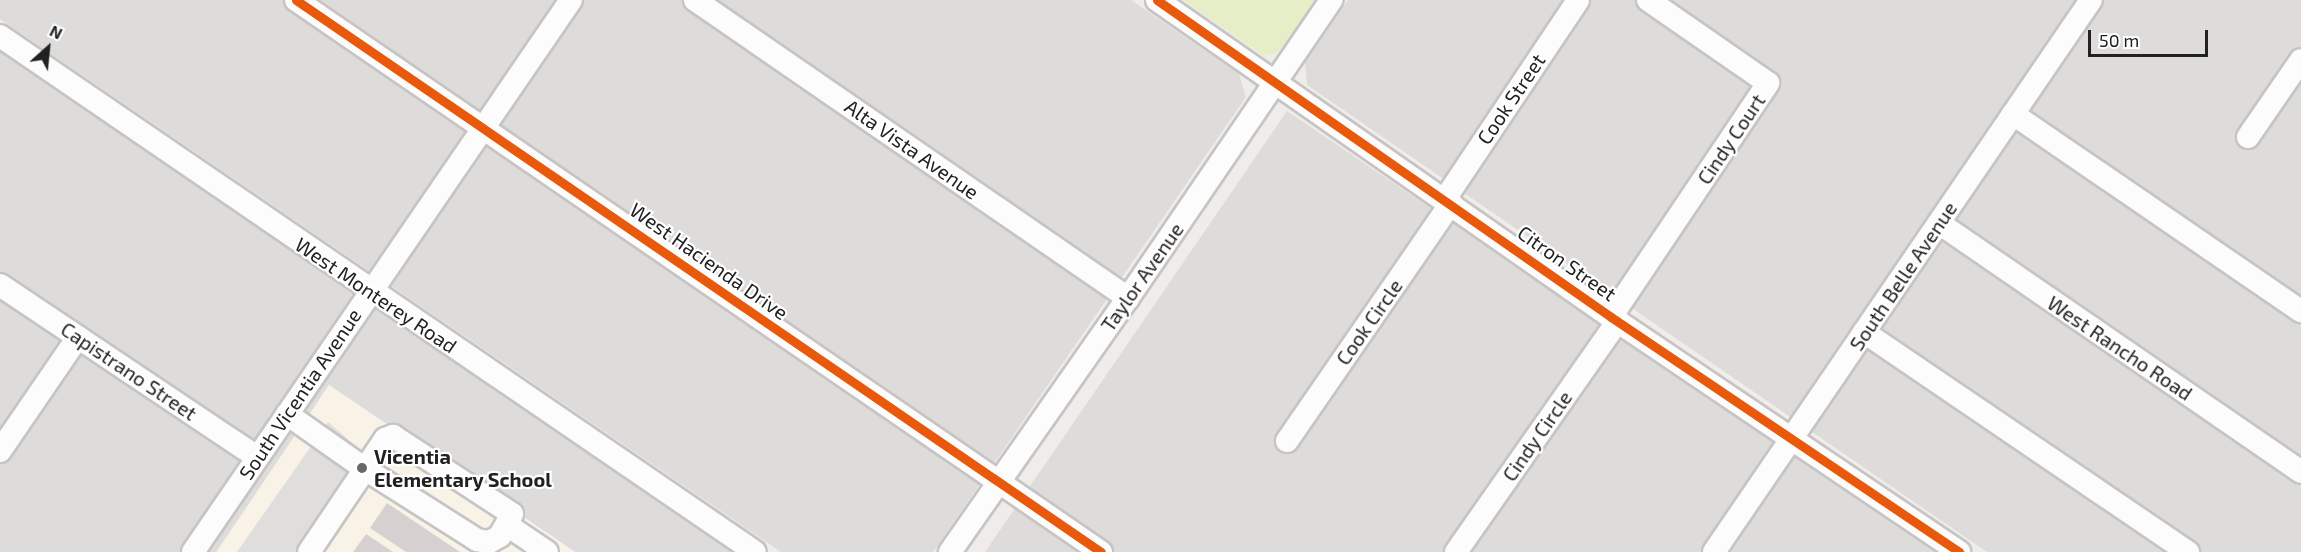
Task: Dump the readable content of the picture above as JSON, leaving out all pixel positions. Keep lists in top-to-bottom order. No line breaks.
{"streets":{"street":["Cook Street","Cindy Court","Alta Vista Avenue","West Hacienda Drive","Citron Street","South Belle Avenue","Taylor Avenue","West Monterey Road","Cook Circle","West Rancho Road","Capistrano Street","South Vicentia Avenue","Cindy Circle"]},"crossings":[["Cook Street","Citron Street"],["Cook Street","Cook Circle"],["Cindy Court","Citron Street"],["Cindy Court","Cindy Circle"],["Alta Vista Avenue","Taylor Avenue"],["West Hacienda Drive","Taylor Avenue"],["West Hacienda Drive","South Vicentia Avenue"],["Citron Street","South Belle Avenue"],["Citron Street","Taylor Avenue"],["Citron Street","Cook Circle"],["Citron Street","Cindy Circle"],["South Belle Avenue","West Rancho Road"],["West Monterey Road","South Vicentia Avenue"],["Capistrano Street","South Vicentia Avenue"]],"places":["Vicentia Elementary School"],"scale_bar":"50 m","north":"top right"}
